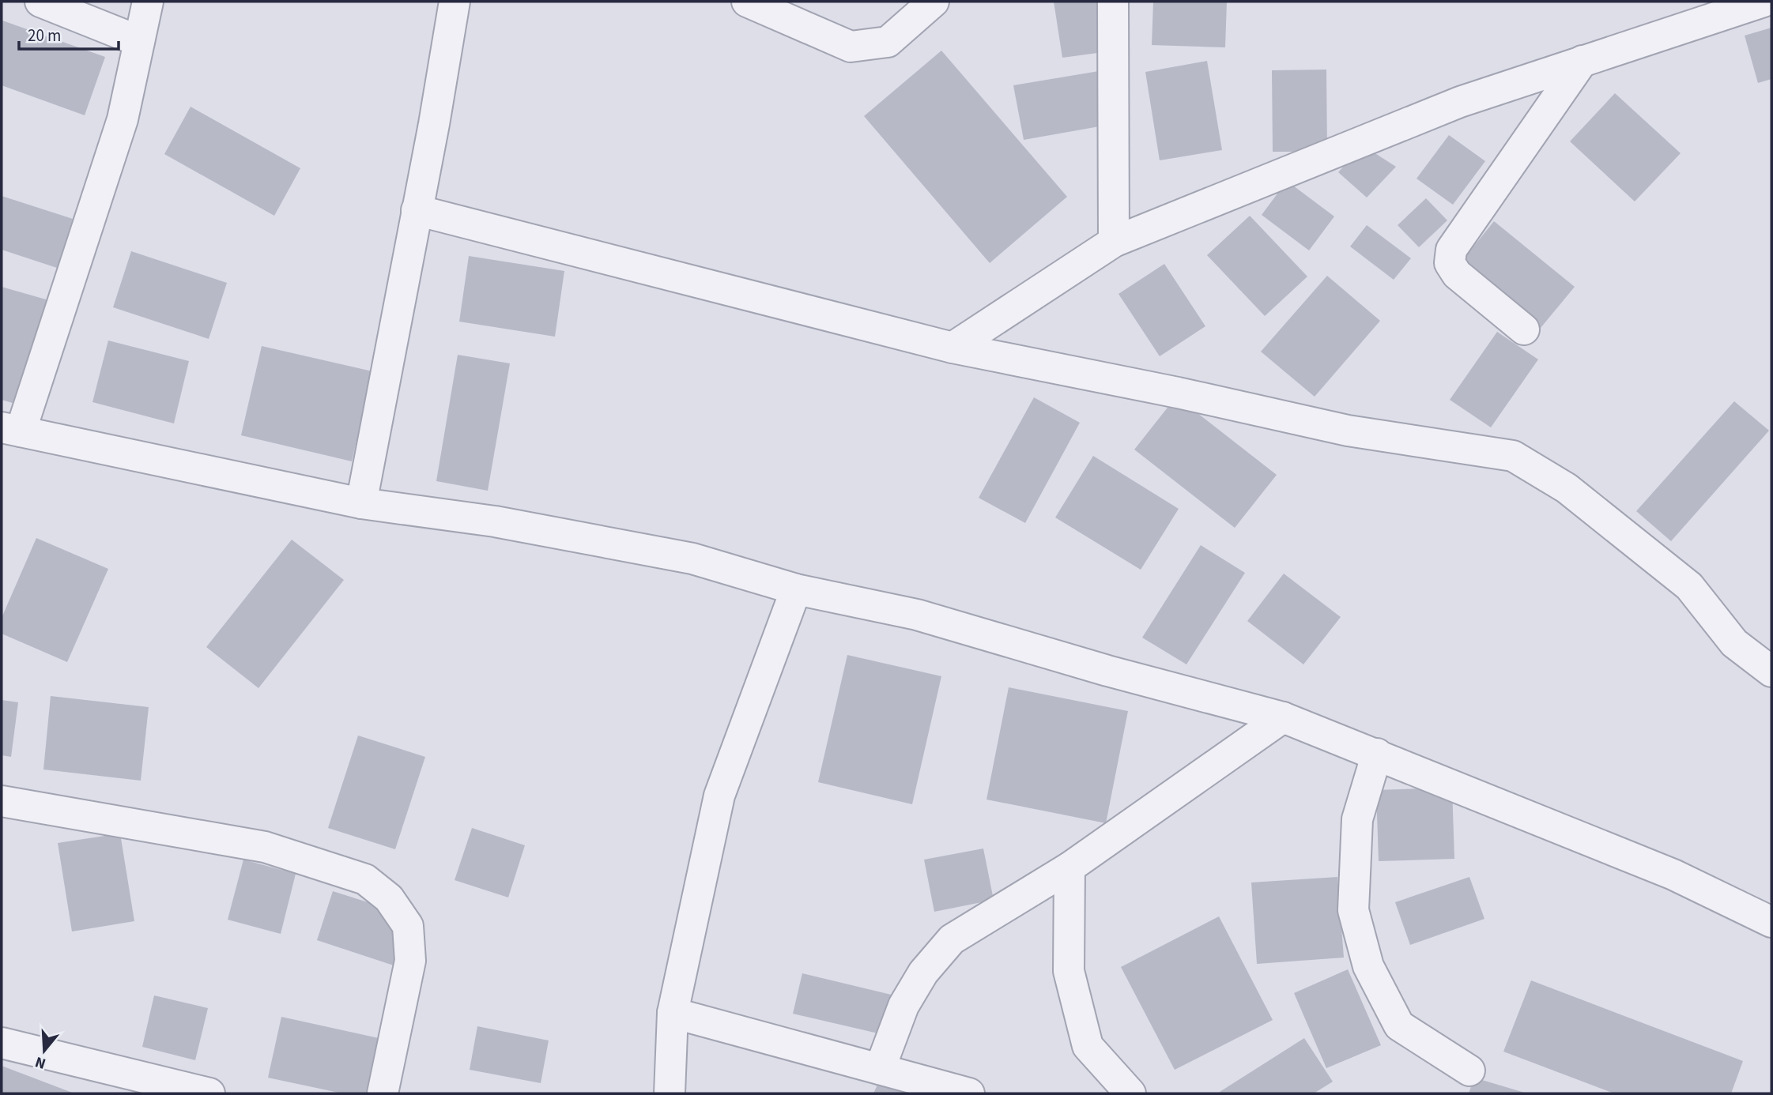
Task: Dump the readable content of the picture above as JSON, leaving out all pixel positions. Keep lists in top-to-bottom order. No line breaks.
{"scale_bar":"20 m","north":"bottom"}
